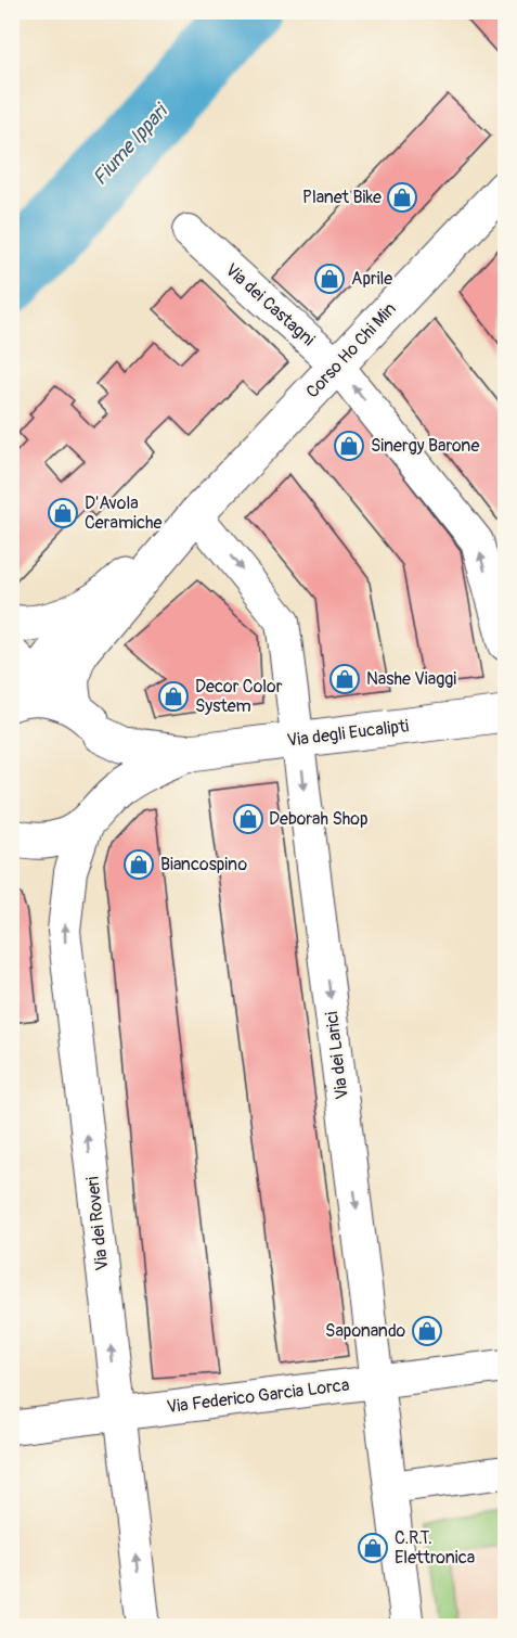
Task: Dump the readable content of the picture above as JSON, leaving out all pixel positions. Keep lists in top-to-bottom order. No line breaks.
{"streets":{"main road":["Corso Ho Chi Min","Via degli Eucalipti"],"street":["Via dei Castagni","Via dei Larici","Via dei Roveri","Via Federico Garcia Lorca"]},"crossings":[["Via dei Castagni","Corso Ho Chi Min"],["Corso Ho Chi Min","Via dei Larici"],["Via degli Eucalipti","Via dei Larici"],["Via dei Larici","Via Federico Garcia Lorca"],["Via dei Roveri","Via Federico Garcia Lorca"]],"one_way":["Via dei Castagni","Via dei Larici","Via dei Roveri"],"water":["Fiume Ippari"],"places":{"shop":["Planet Bike","Aprile","Sinergy Barone","D'Avola Ceramiche","Nashe Viaggi","Decor Color System","Deborah Shop","Biancospino","Saponando","C.R.T. Elettronica"]}}
